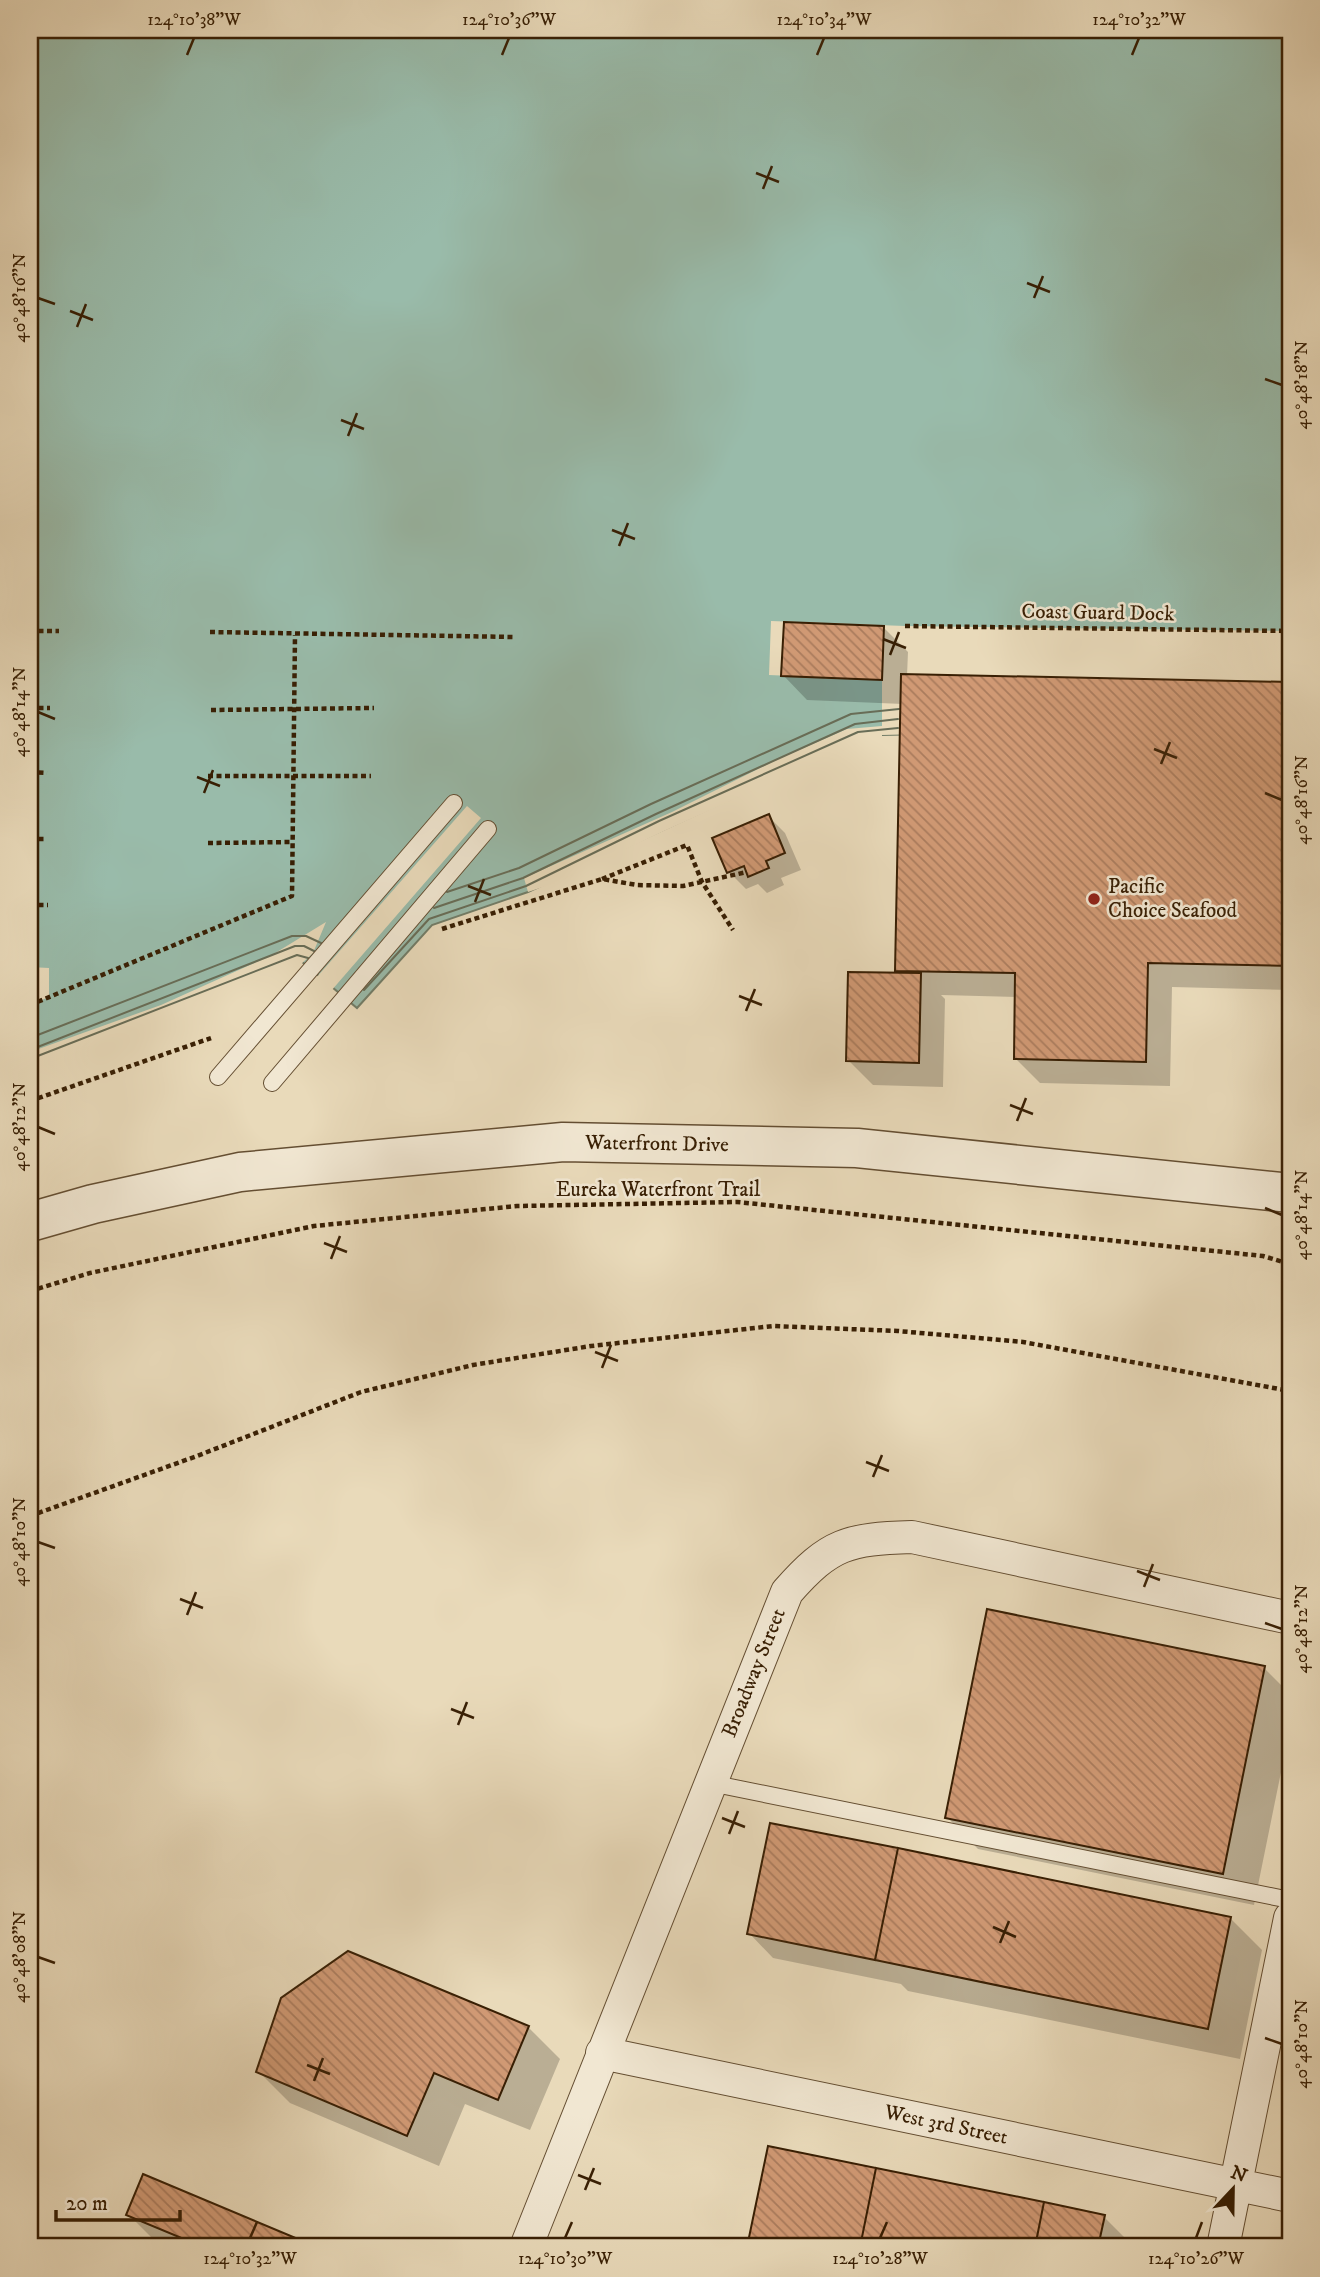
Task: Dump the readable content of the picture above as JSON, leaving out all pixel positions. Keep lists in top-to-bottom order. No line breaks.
{"streets":{"street":["Waterfront Drive","Broadway Street","West 3rd Street"],"path":["Coast Guard Dock","Eureka Waterfront Trail"]},"crossings":[["Broadway Street","West 3rd Street"]],"places":["Pacific Choice Seafood"],"scale_bar":"20 m","north":"top","coordinates":["124°10'38\"W","124°10'36\"W","124°10'34\"W","124°10'32\"W","40°48'16\"N","40°48'18\"N","40°48'14\"N","40°48'12\"N","40°48'10\"N","40°48'08\"N","124°10'30\"W","124°10'28\"W","124°10'26\"W"]}
